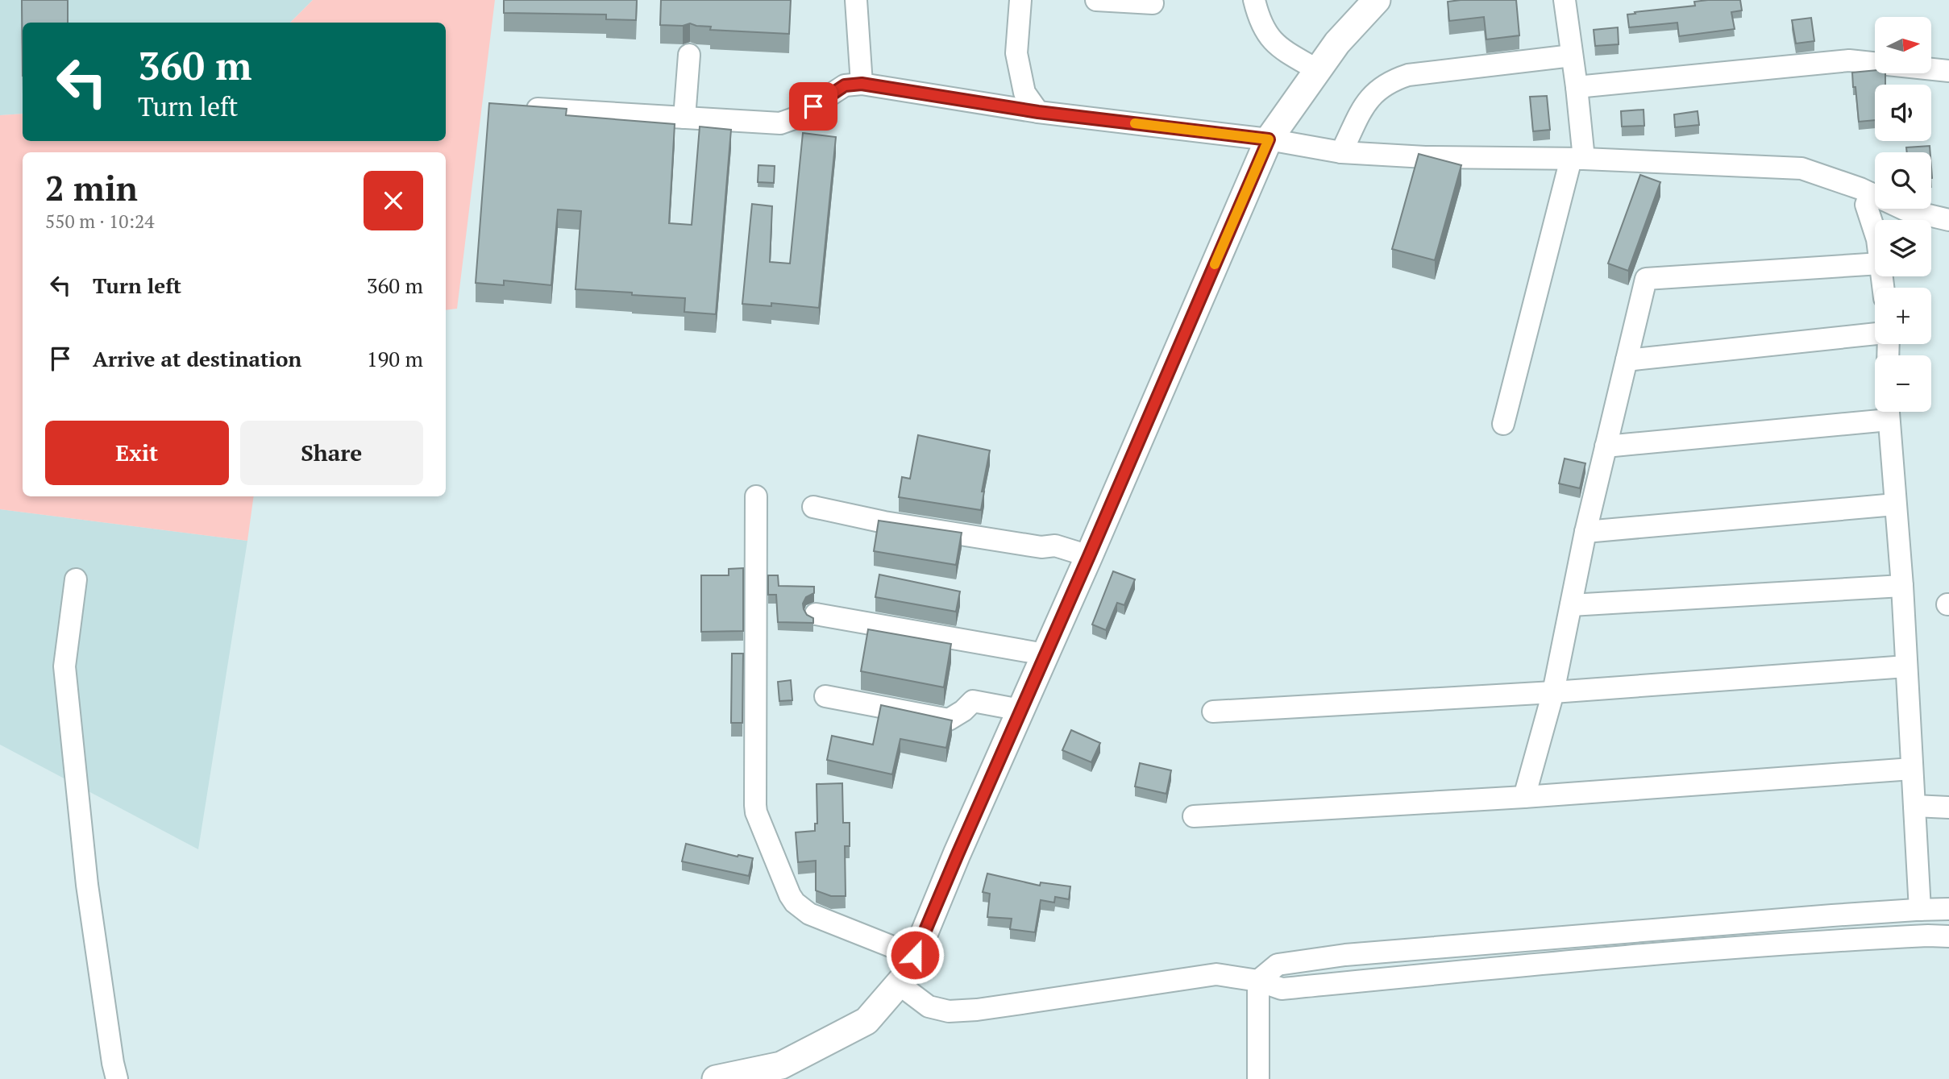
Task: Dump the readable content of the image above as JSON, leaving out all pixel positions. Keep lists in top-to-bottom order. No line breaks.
{"north":"right","page":{"map_buttons":["+","−"],"turn":["360 m","Turn left"],"heading":["2 min","550 m · 10:24"],"list":[{"name":"Turn left","value":"360 m"},{"name":"Arrive at destination","value":"190 m"}],"buttons":["Exit","Share"]}}
